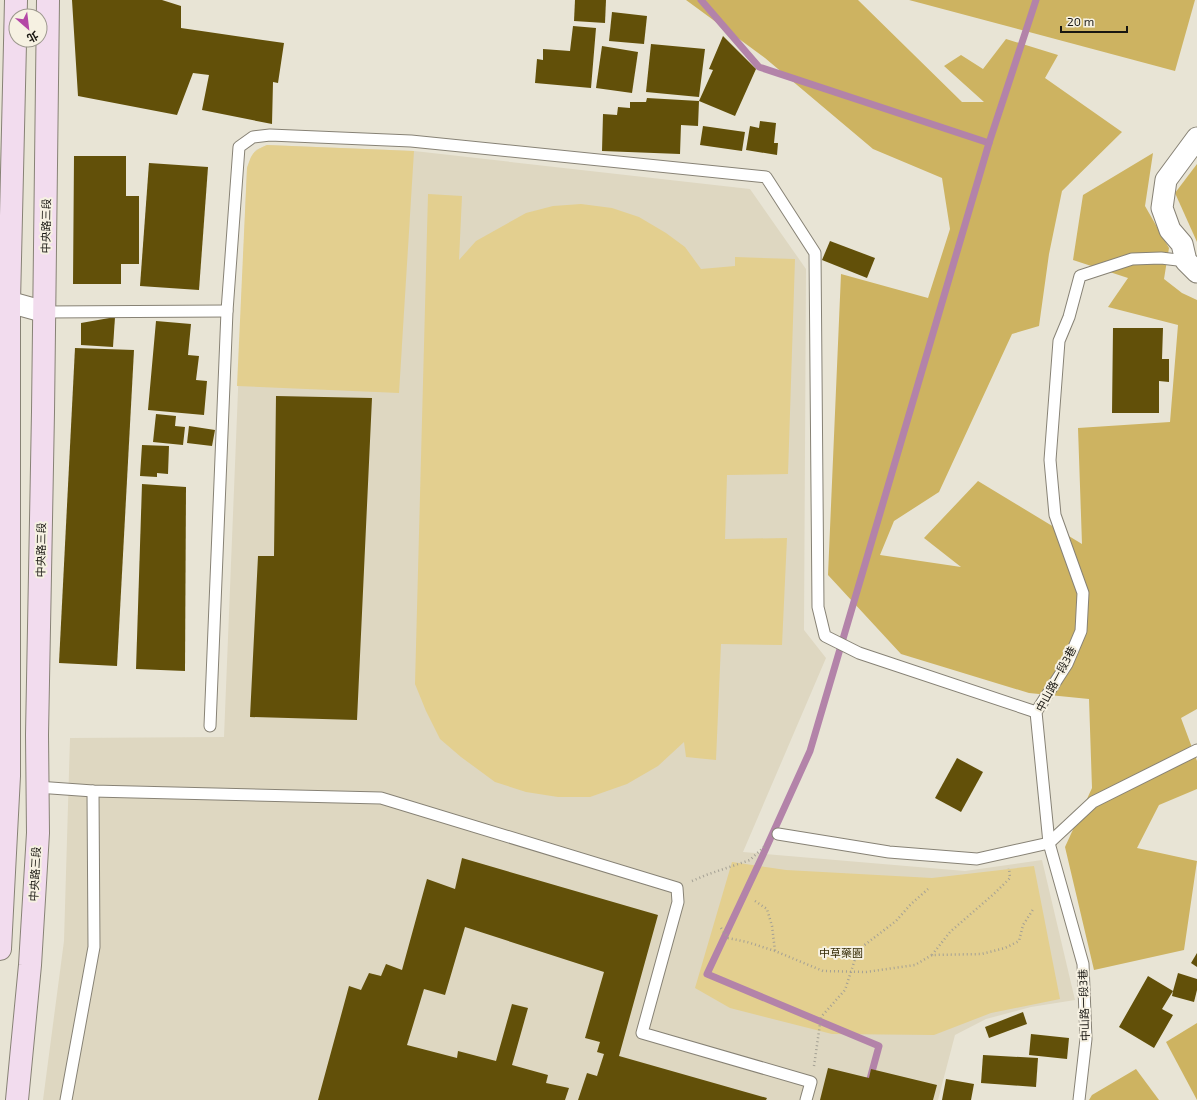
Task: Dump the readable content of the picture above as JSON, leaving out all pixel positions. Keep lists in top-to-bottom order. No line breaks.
{"streets":{"street":["中央路三段"],"lane":["中山路一段3巷"]},"parks":["中草藥園"],"scale_bar":"20 m","north":"bottom right"}
